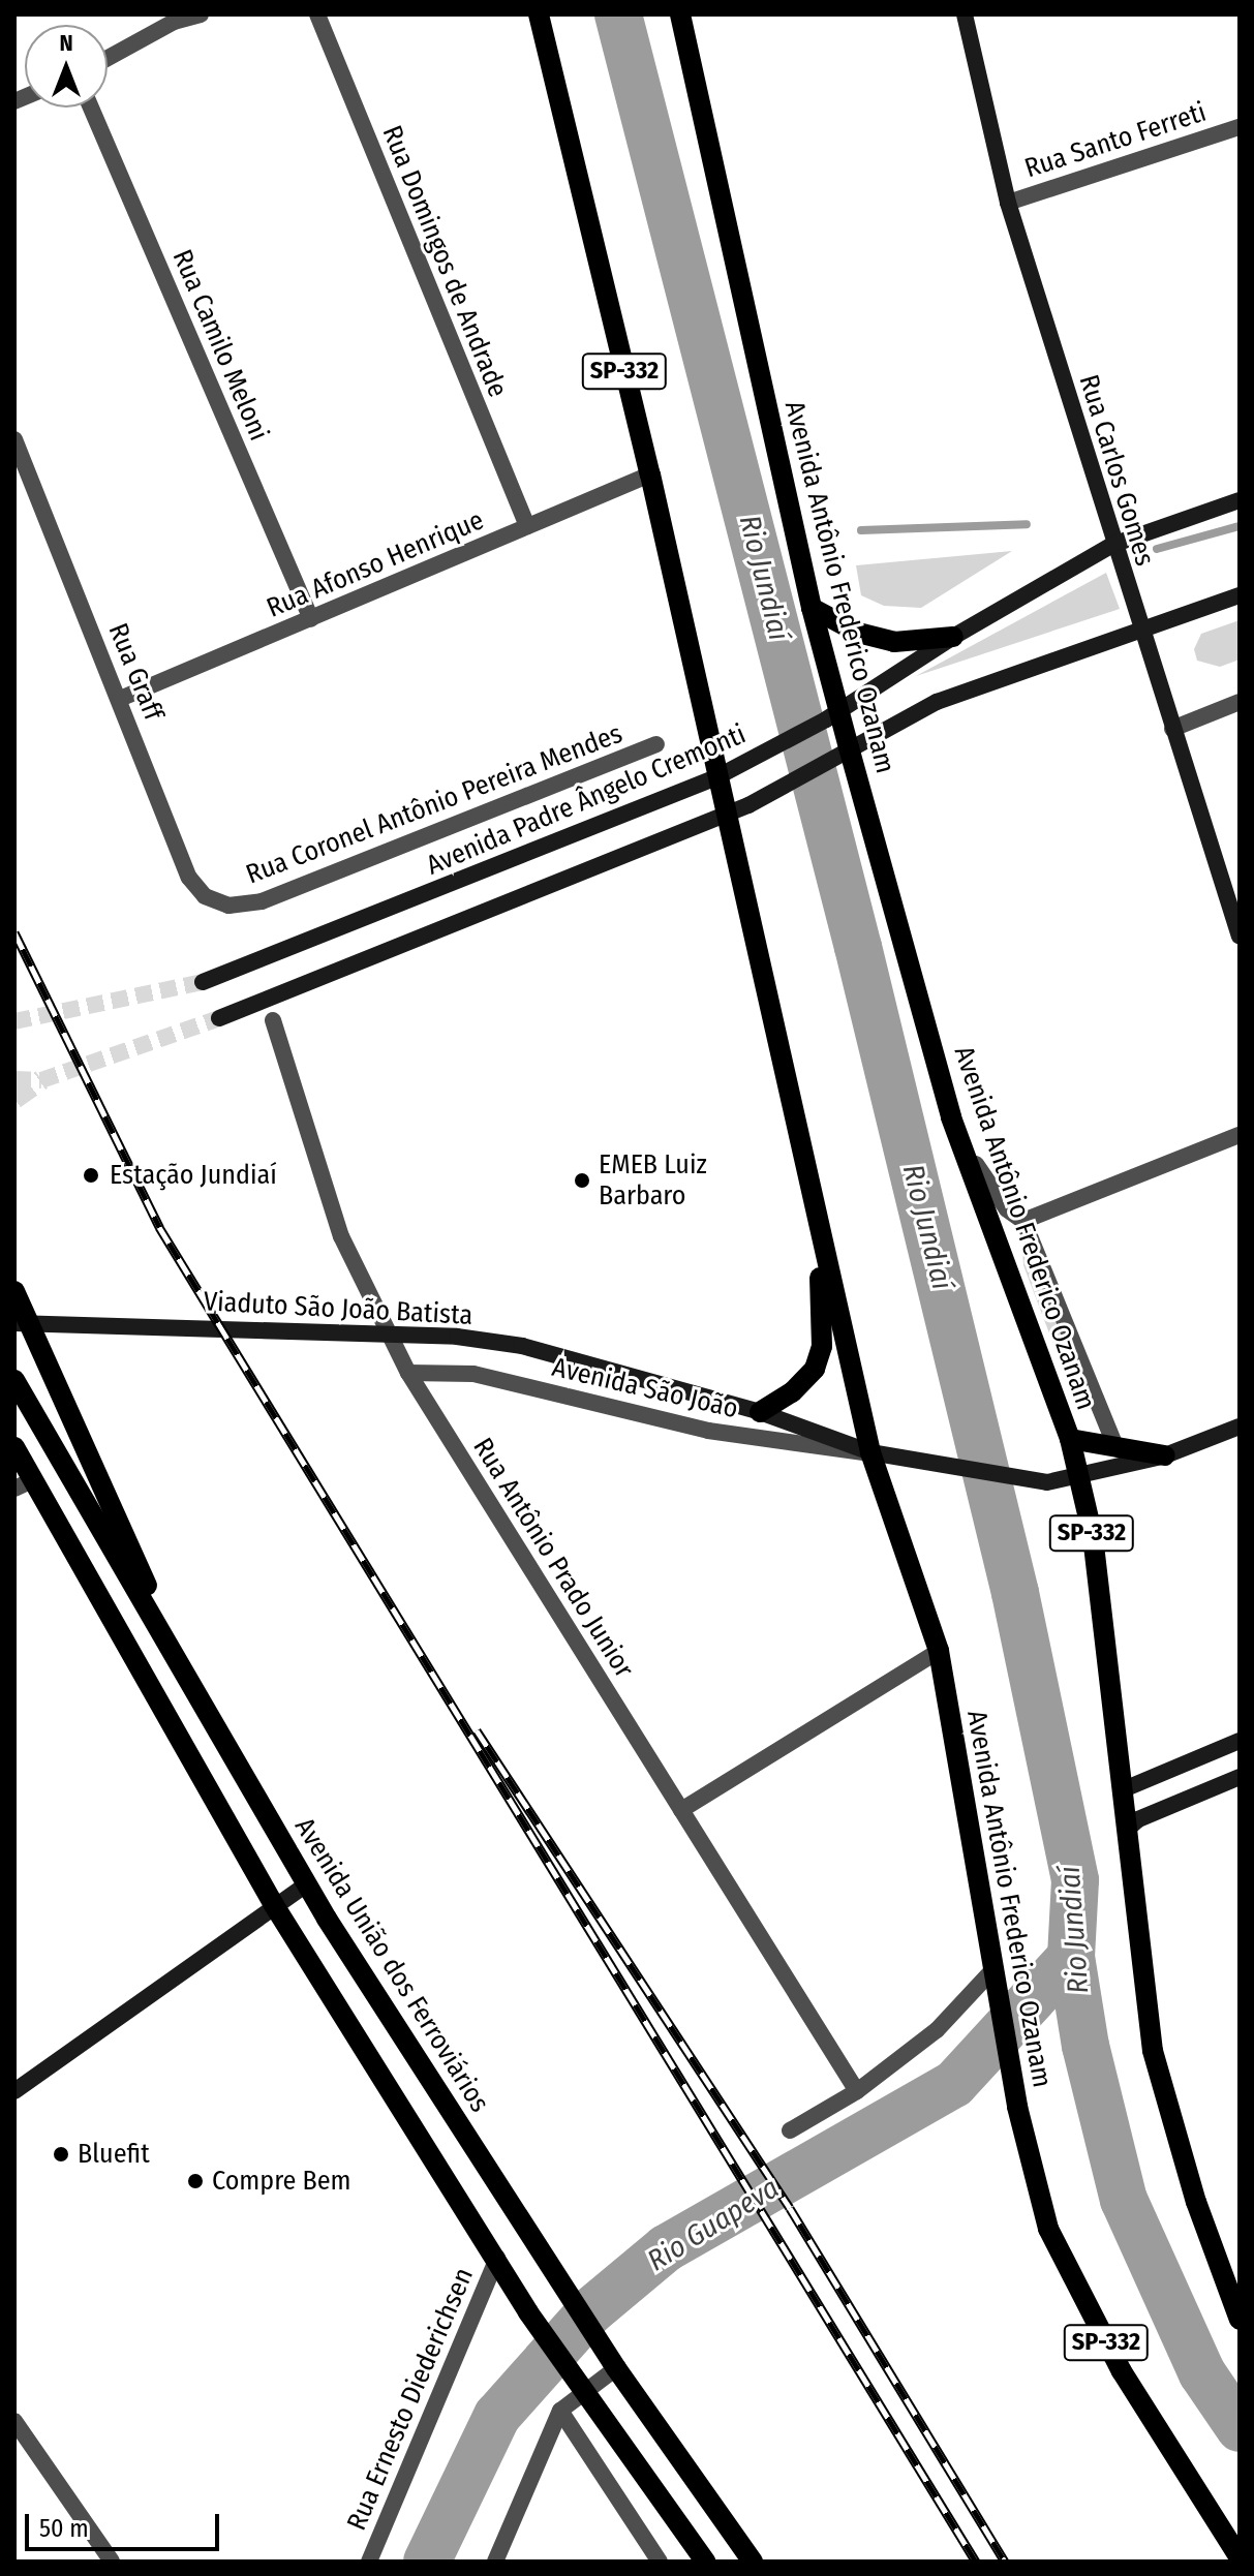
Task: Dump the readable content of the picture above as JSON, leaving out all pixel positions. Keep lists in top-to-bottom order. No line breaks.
{"streets":{"main road":["SP-332","Rua Carlos Gomes","Avenida Antônio Frederico Ozanam","Avenida Padre Ângelo Cremonti","Viaduto São João Batista","Avenida São João","Avenida União dos Ferroviários"],"street":["Rua Santo Ferreti","Rua Domingos de Andrade","Rua Camilo Meloni","Rua Afonso Henrique","Rua Graff","Rua Coronel Antônio Pereira Mendes","Rua Antônio Prado Junior","Rua Ernesto Diederichsen"]},"crossings":[["Rua Santo Ferreti","Rua Carlos Gomes"],["Rua Domingos de Andrade","Rua Afonso Henrique"],["Rua Camilo Meloni","Rua Afonso Henrique"],["Rua Carlos Gomes","Avenida Padre Ângelo Cremonti"],["Rua Afonso Henrique","Avenida Antônio Frederico Ozanam"],["Rua Afonso Henrique","Rua Graff"],["Avenida Antônio Frederico Ozanam","Avenida Padre Ângelo Cremonti"],["Avenida Antônio Frederico Ozanam","Avenida São João"],["Rua Graff","Rua Coronel Antônio Pereira Mendes"],["Viaduto São João Batista","Avenida São João"],["Avenida São João","Rua Antônio Prado Junior"]],"water":["Rio Jundiaí","Rio Guapeva"],"places":["Estação Jundiaí","EMEB Luiz Barbaro","Bluefit","Compre Bem"],"scale_bar":"50 m","north":"top"}
